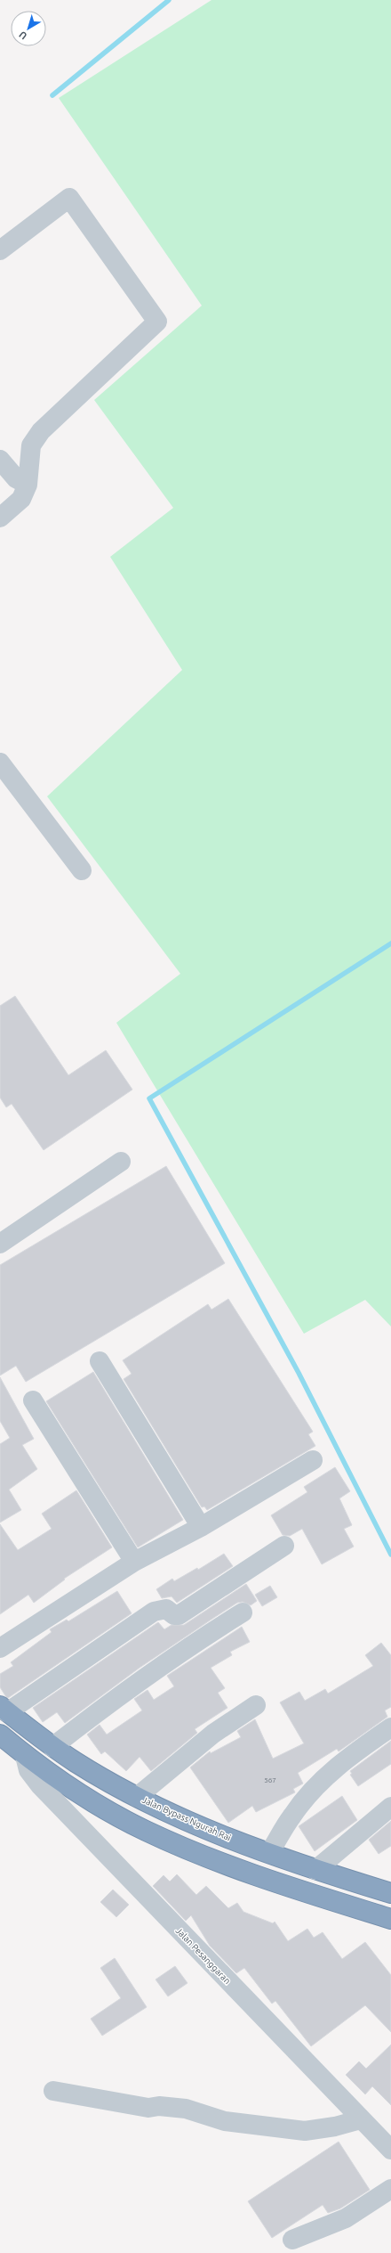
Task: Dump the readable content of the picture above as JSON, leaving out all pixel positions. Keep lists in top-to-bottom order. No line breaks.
{"streets":{"highway":["Jalan Bypass Ngurah Rai"],"street":["Jalan Pesanggaran"]},"house_numbers":["567"],"north":"bottom left"}
